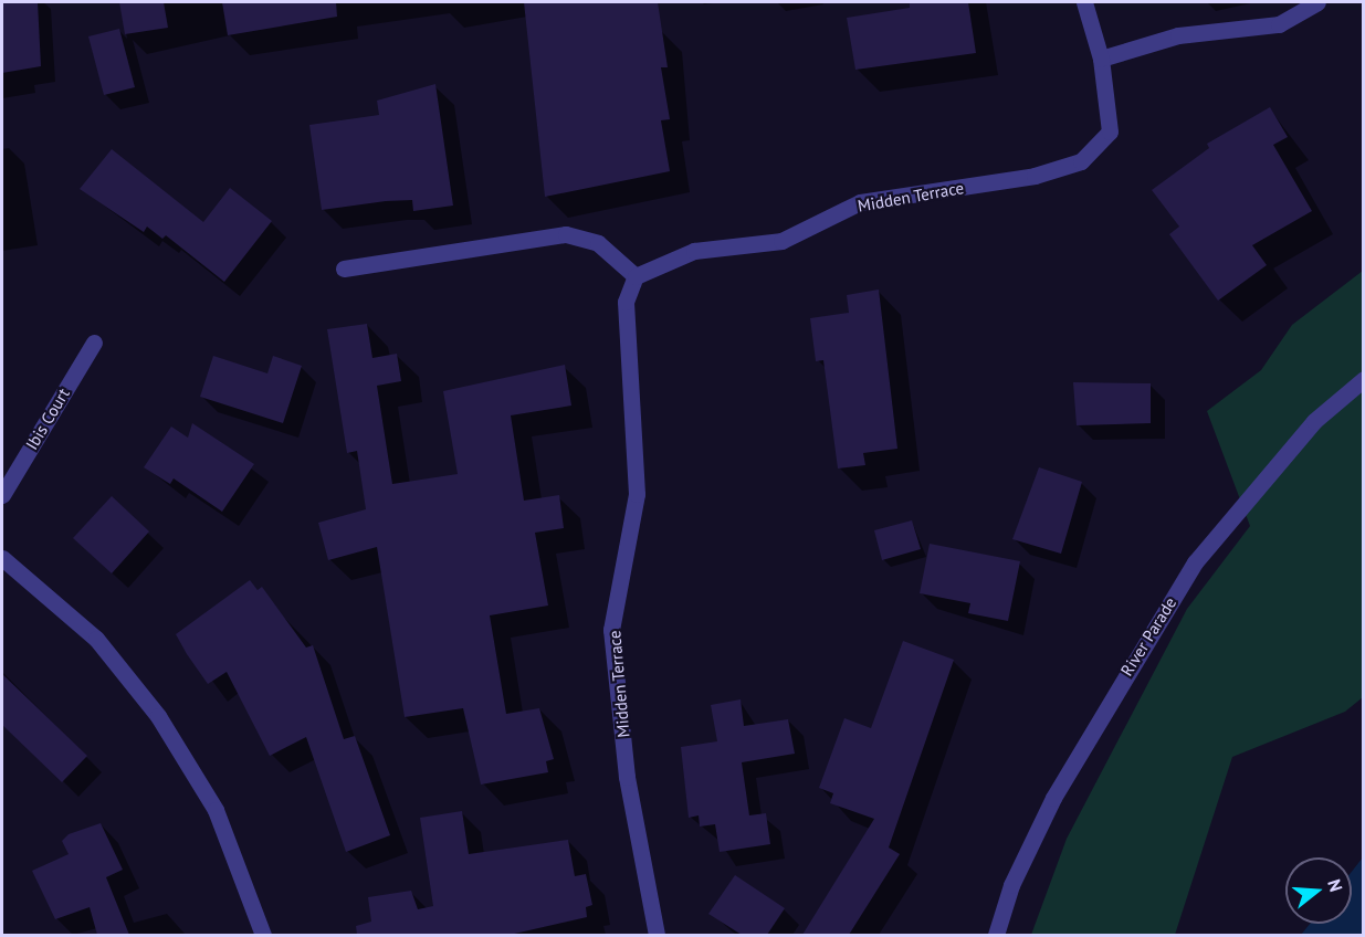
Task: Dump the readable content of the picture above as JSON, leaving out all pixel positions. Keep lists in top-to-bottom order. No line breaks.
{"streets":{"street":["Midden Terrace","Ibis Court","River Parade"]},"north":"right"}
